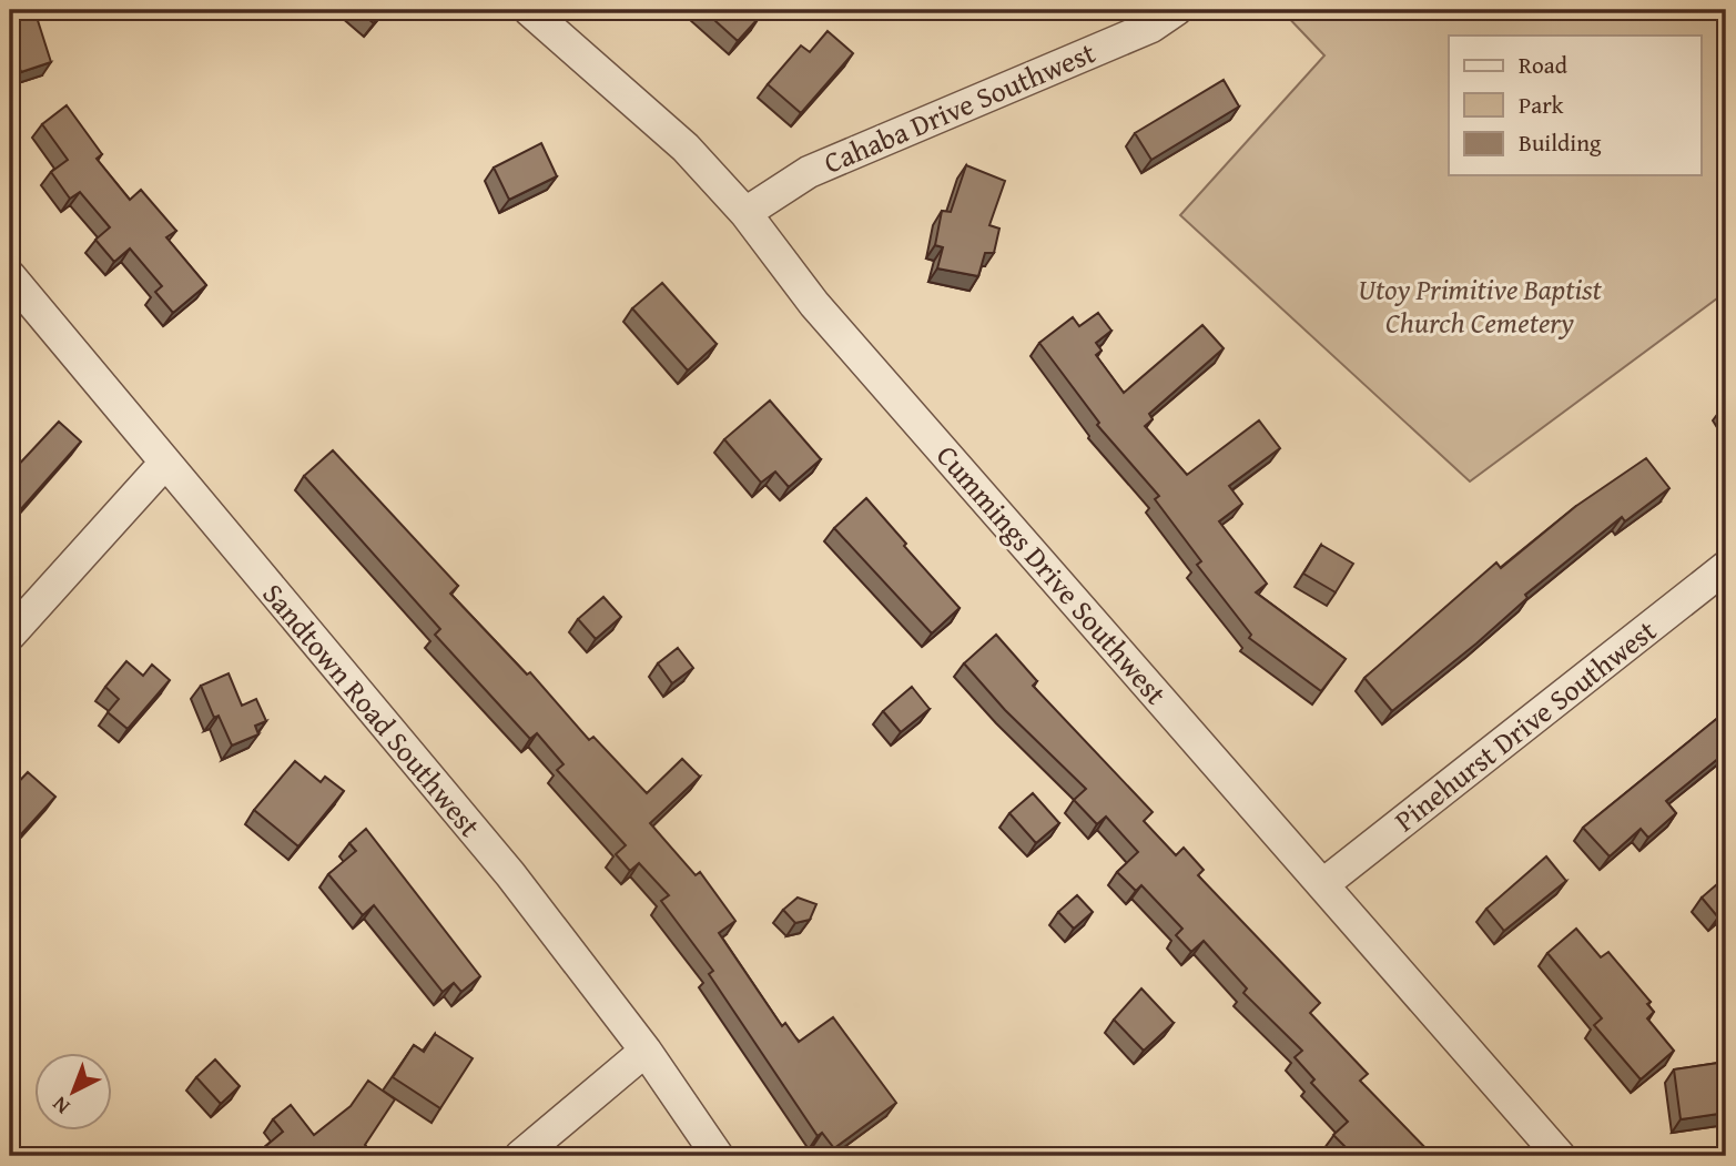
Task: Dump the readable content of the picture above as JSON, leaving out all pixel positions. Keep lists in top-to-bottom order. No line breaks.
{"streets":{"street":["Cahaba Drive Southwest","Cummings Drive Southwest","Sandtown Road Southwest","Pinehurst Drive Southwest"]},"crossings":[["Cahaba Drive Southwest","Cummings Drive Southwest"],["Cummings Drive Southwest","Pinehurst Drive Southwest"]],"parks":["Utoy Primitive Baptist Church Cemetery"],"legend":["Road","Park","Building"],"north":"bottom left"}
